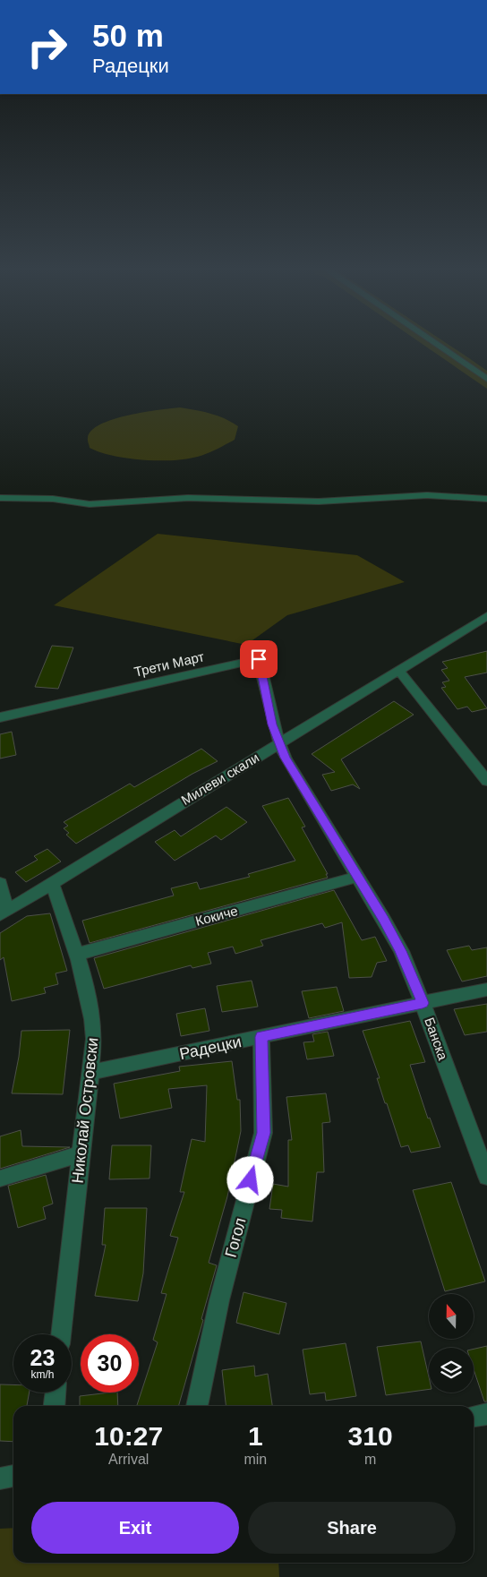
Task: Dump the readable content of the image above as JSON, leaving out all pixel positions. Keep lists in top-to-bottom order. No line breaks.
{"streets":{"street":["Трети Март","Милеви скали","Кокиче","Банска","Радецки","Николай Островски","Гогол"]},"crossings":[["Трети Март","Милеви скали"],["Трети Март","Банска"],["Милеви скали","Банска"],["Милеви скали","Николай Островски"],["Кокиче","Банска"],["Кокиче","Николай Островски"],["Банска","Радецки"],["Радецки","Николай Островски"],["Радецки","Гогол"]],"north":"top","page":{"turn":["50 m","Радецки"],"speed":"23 km/h","limit":"30","eta":["10:27","Arrival","1","min","310","m"],"buttons":["Exit","Share"]}}
